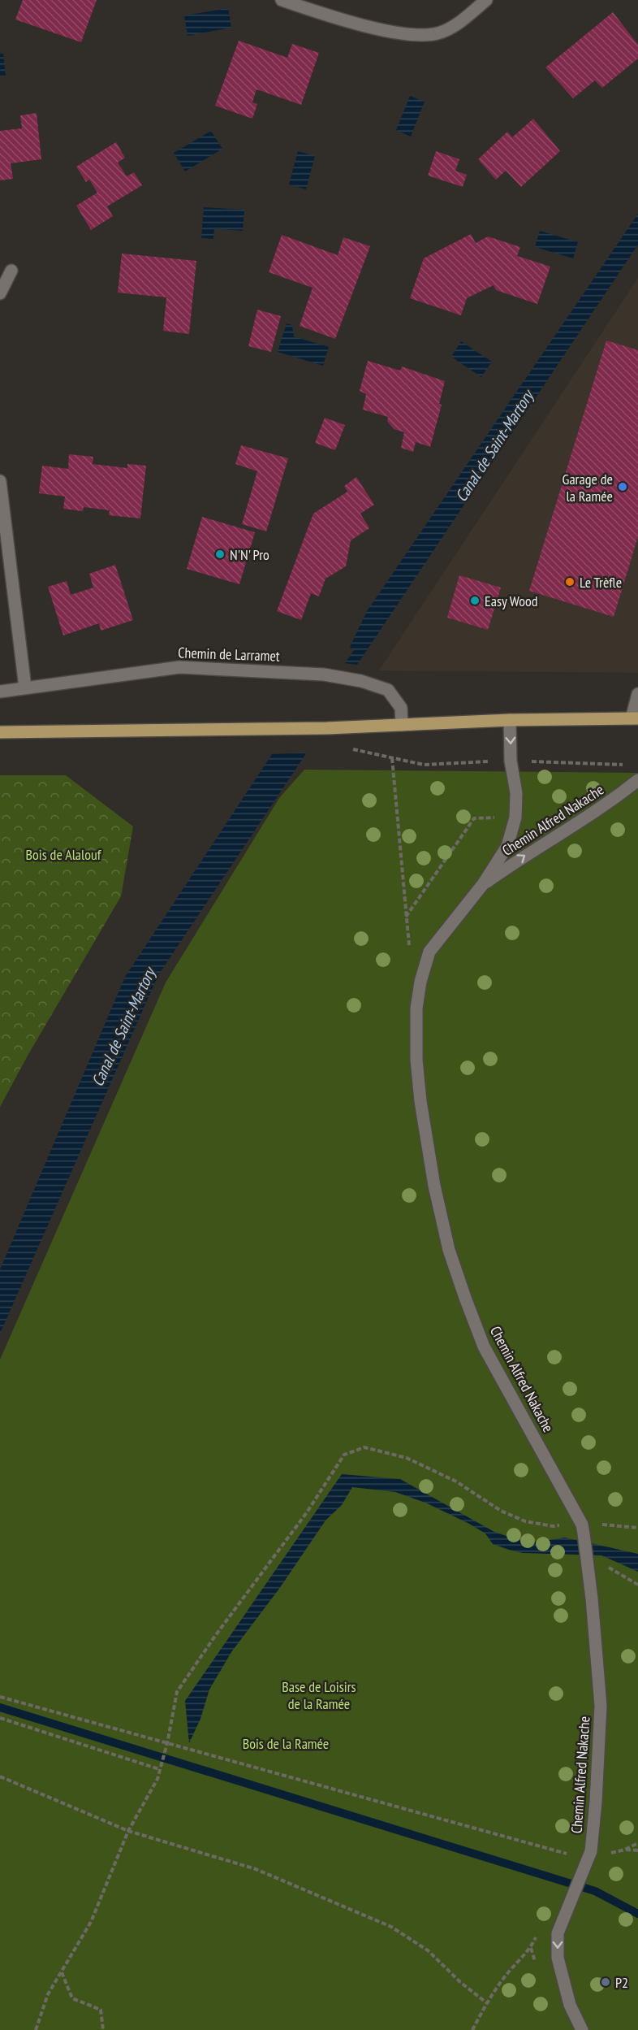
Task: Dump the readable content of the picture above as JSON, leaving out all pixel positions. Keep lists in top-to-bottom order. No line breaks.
{"streets":{"street":["Chemin de Larramet","Chemin Alfred Nakache"]},"water":["Canal de Saint-Martory"],"parks":["Bois de Alalouf","Base de Loisirs de la Ramée","Bois de la Ramée"],"places":["Garage de la Ramée","N'N' Pro","Le Trèfle","Easy Wood","P2"]}
